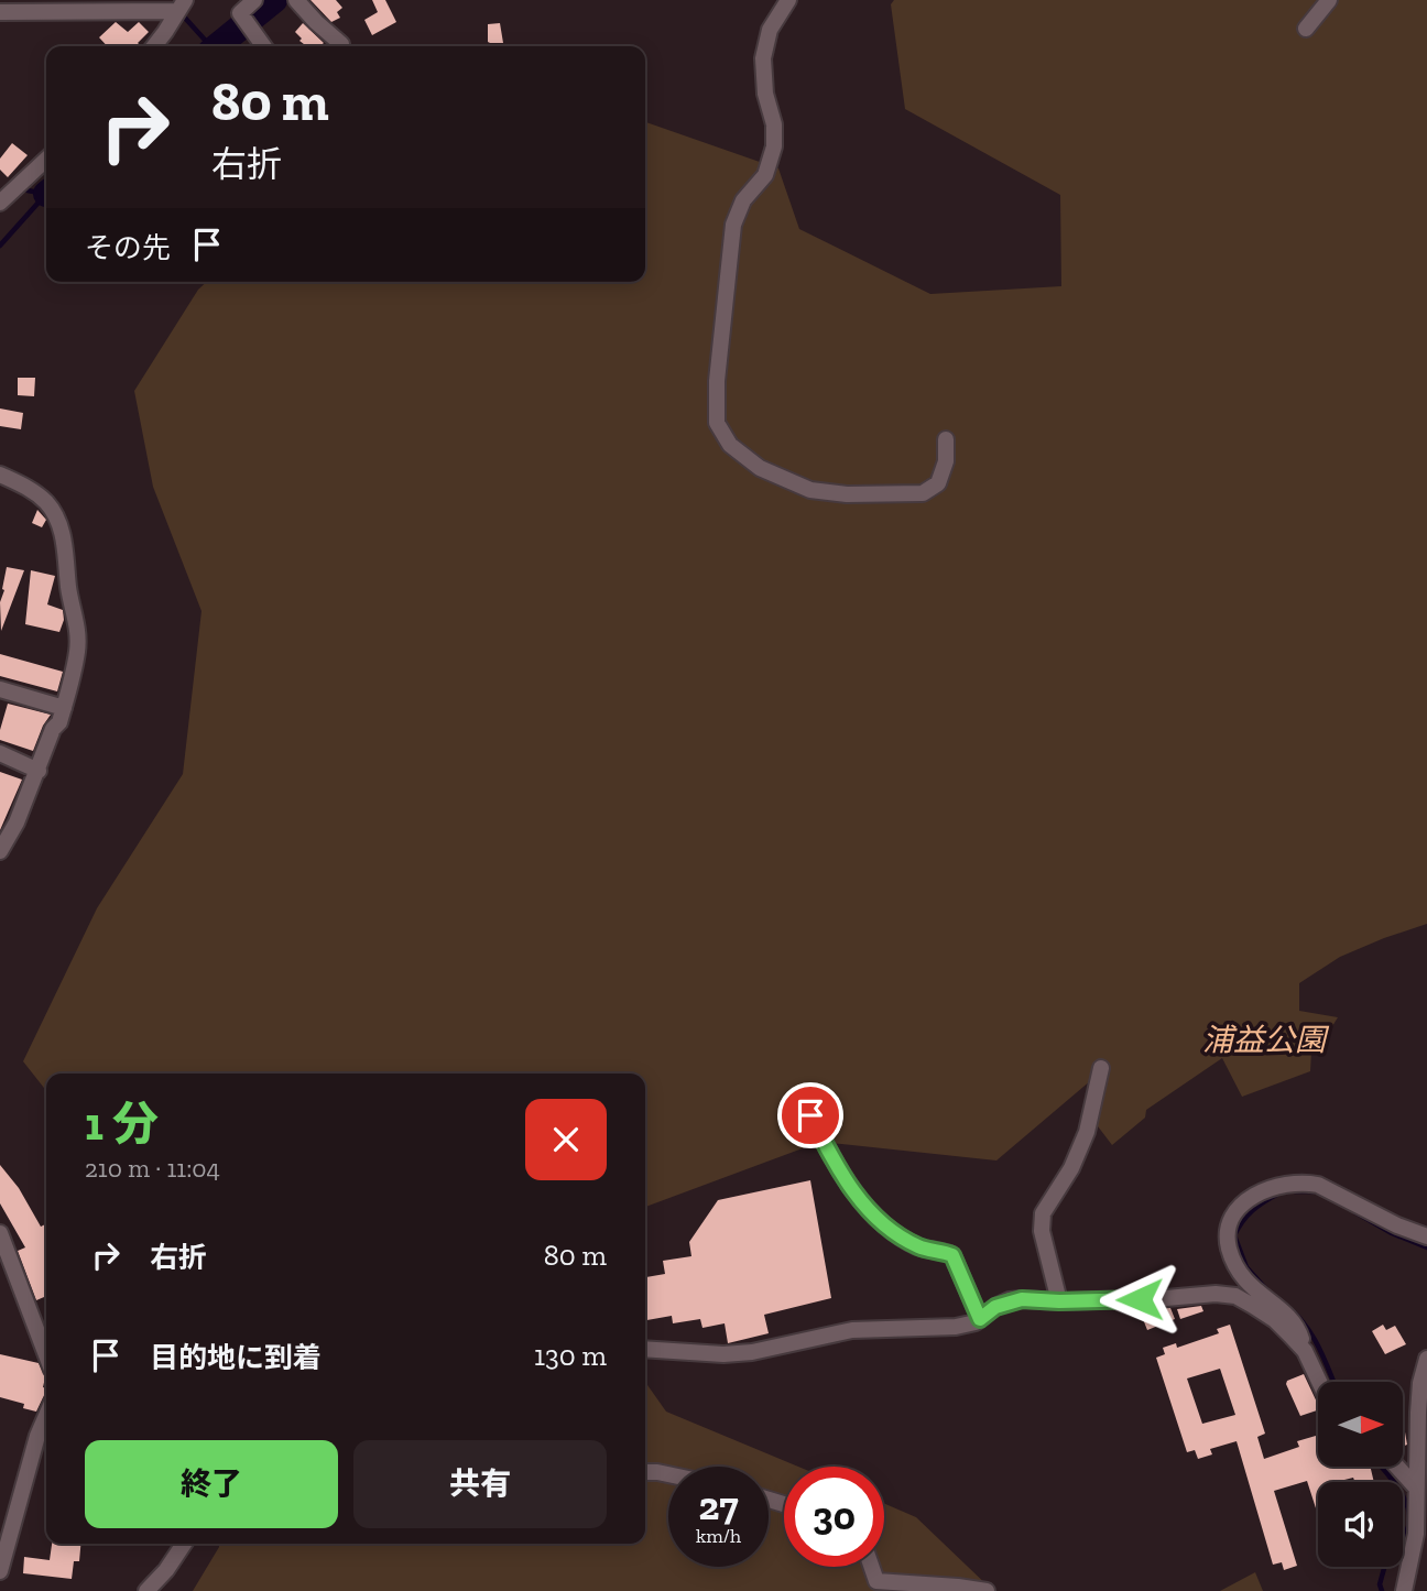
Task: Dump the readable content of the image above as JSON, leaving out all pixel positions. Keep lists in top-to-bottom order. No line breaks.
{"parks":["浦益公園"],"north":"right","page":{"turn":["80 m","右折"],"then":"その先","heading":["1 分","210 m · 11:04"],"list":[{"name":"右折","value":"80 m"},{"name":"目的地に到着","value":"130 m"}],"buttons":["終了","共有"],"speed":"27 km/h","limit":"30"}}
